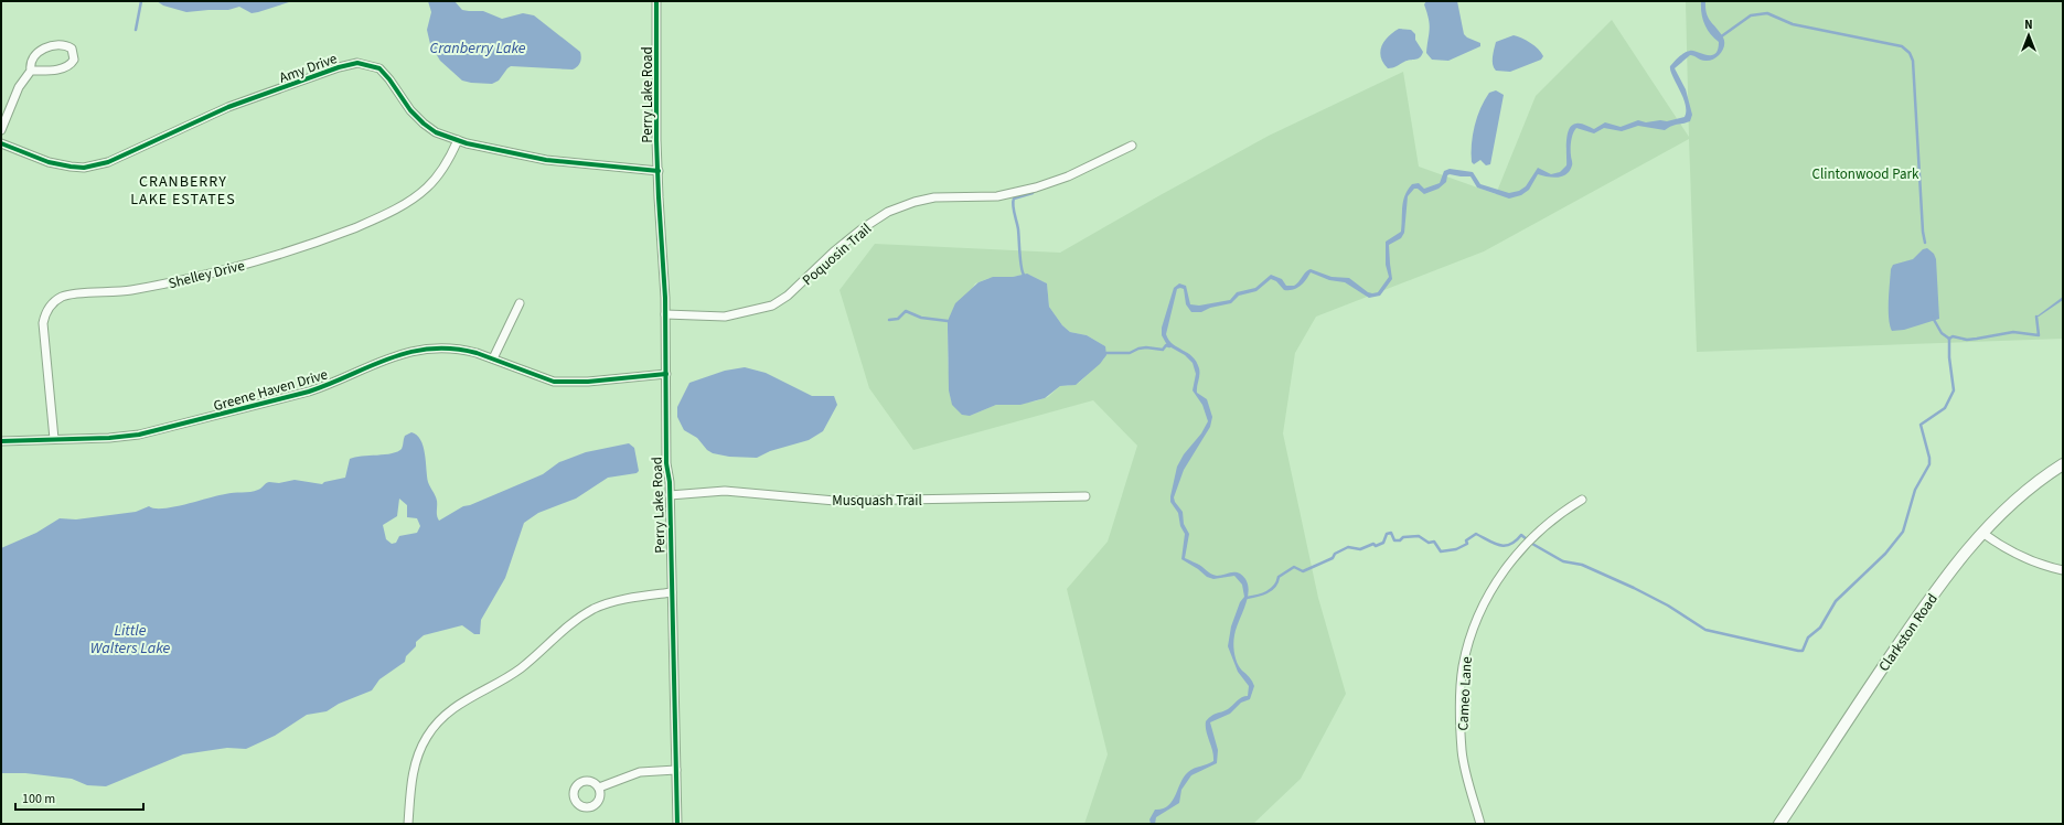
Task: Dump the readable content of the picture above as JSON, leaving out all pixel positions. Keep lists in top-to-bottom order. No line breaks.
{"streets":{"street":["Amy Drive","Perry Lake Road","Poquosin Trail","Shelley Drive","Greene Haven Drive","Musquash Trail","Clarkston Road","Cameo Lane"]},"crossings":[["Amy Drive","Perry Lake Road"],["Amy Drive","Shelley Drive"],["Perry Lake Road","Poquosin Trail"],["Perry Lake Road","Greene Haven Drive"],["Perry Lake Road","Musquash Trail"],["Shelley Drive","Greene Haven Drive"]],"districts":["CRANBERRY LAKE ESTATES"],"water":["Cranberry Lake","Little Walters Lake"],"parks":["Clintonwood Park"],"scale_bar":"100 m","north":"top"}
